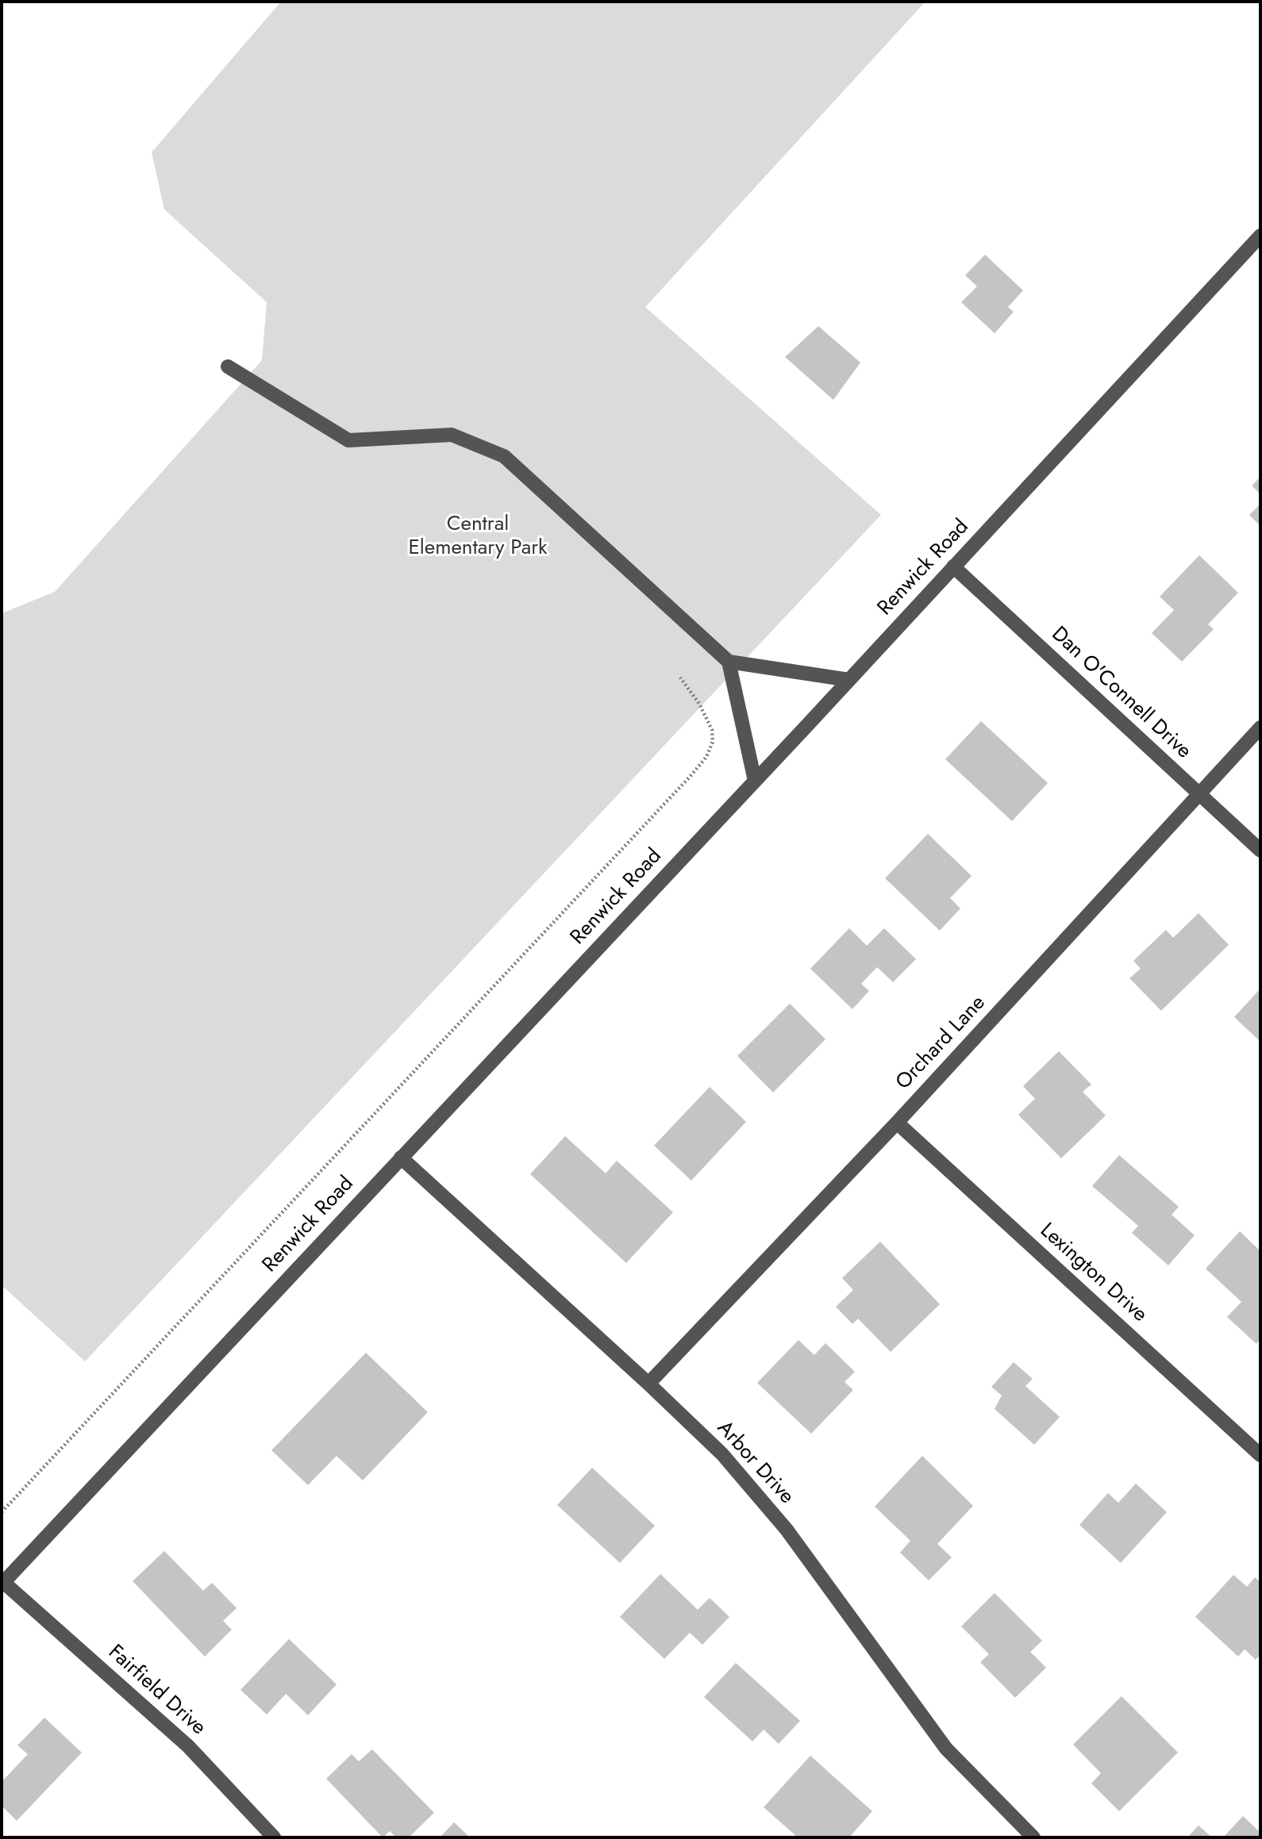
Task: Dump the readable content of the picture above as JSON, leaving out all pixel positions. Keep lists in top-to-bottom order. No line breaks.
{"streets":{"street":["Renwick Road","Dan O'Connell Drive","Orchard Lane","Lexington Drive","Arbor Drive","Fairfield Drive"]},"crossings":[["Renwick Road","Dan O'Connell Drive"],["Renwick Road","Arbor Drive"],["Renwick Road","Fairfield Drive"],["Dan O'Connell Drive","Orchard Lane"],["Orchard Lane","Lexington Drive"],["Orchard Lane","Arbor Drive"]],"parks":["Central Elementary Park"]}
